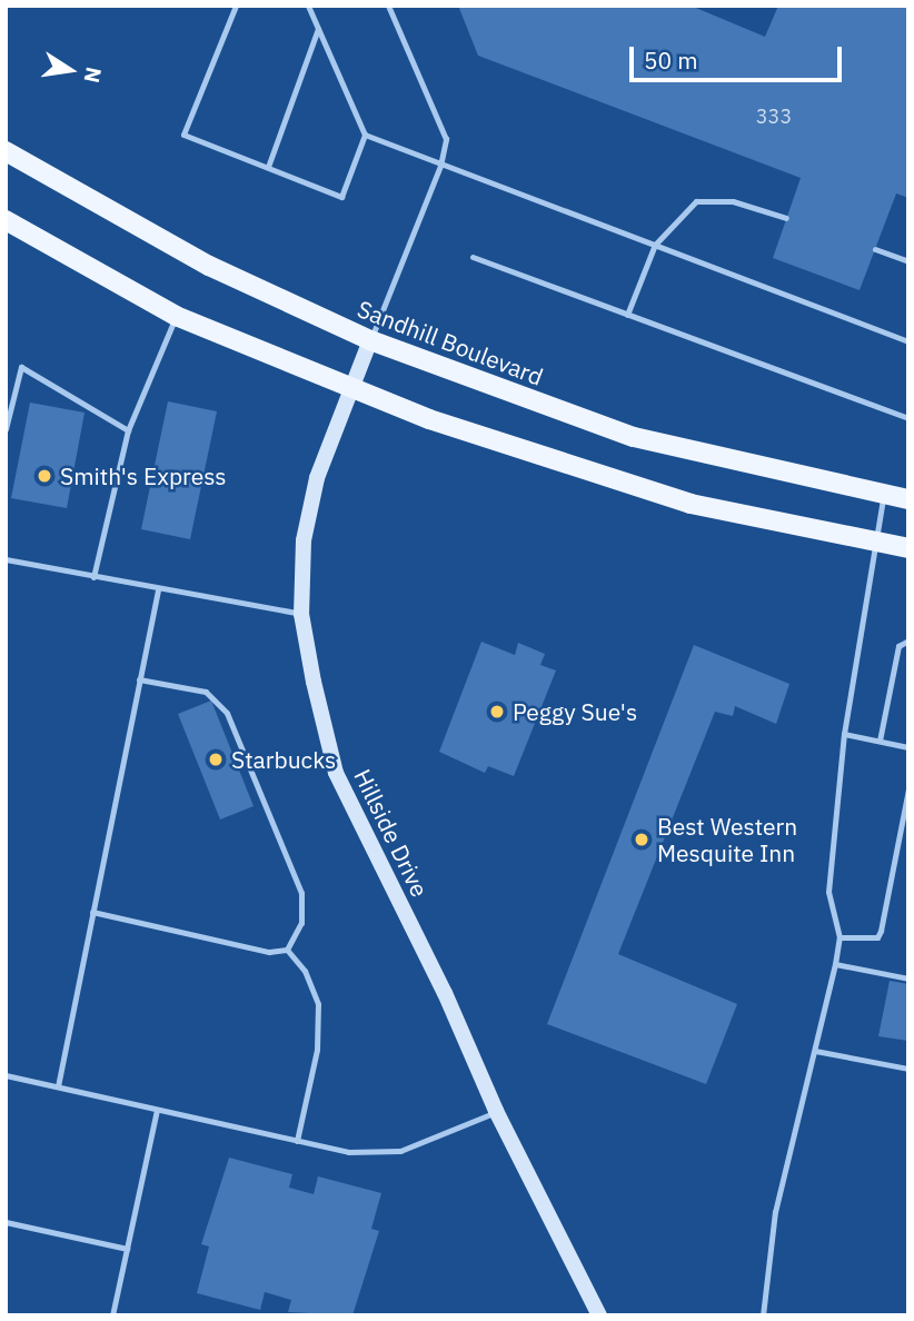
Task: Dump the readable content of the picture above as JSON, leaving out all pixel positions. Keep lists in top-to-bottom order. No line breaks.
{"streets":{"main road":["Sandhill Boulevard","Hillside Drive"]},"crossings":[["Sandhill Boulevard","Hillside Drive"]],"places":["Smith's Express","Peggy Sue's","Starbucks","Best Western Mesquite Inn"],"house_numbers":["333"],"scale_bar":"50 m","north":"right"}
